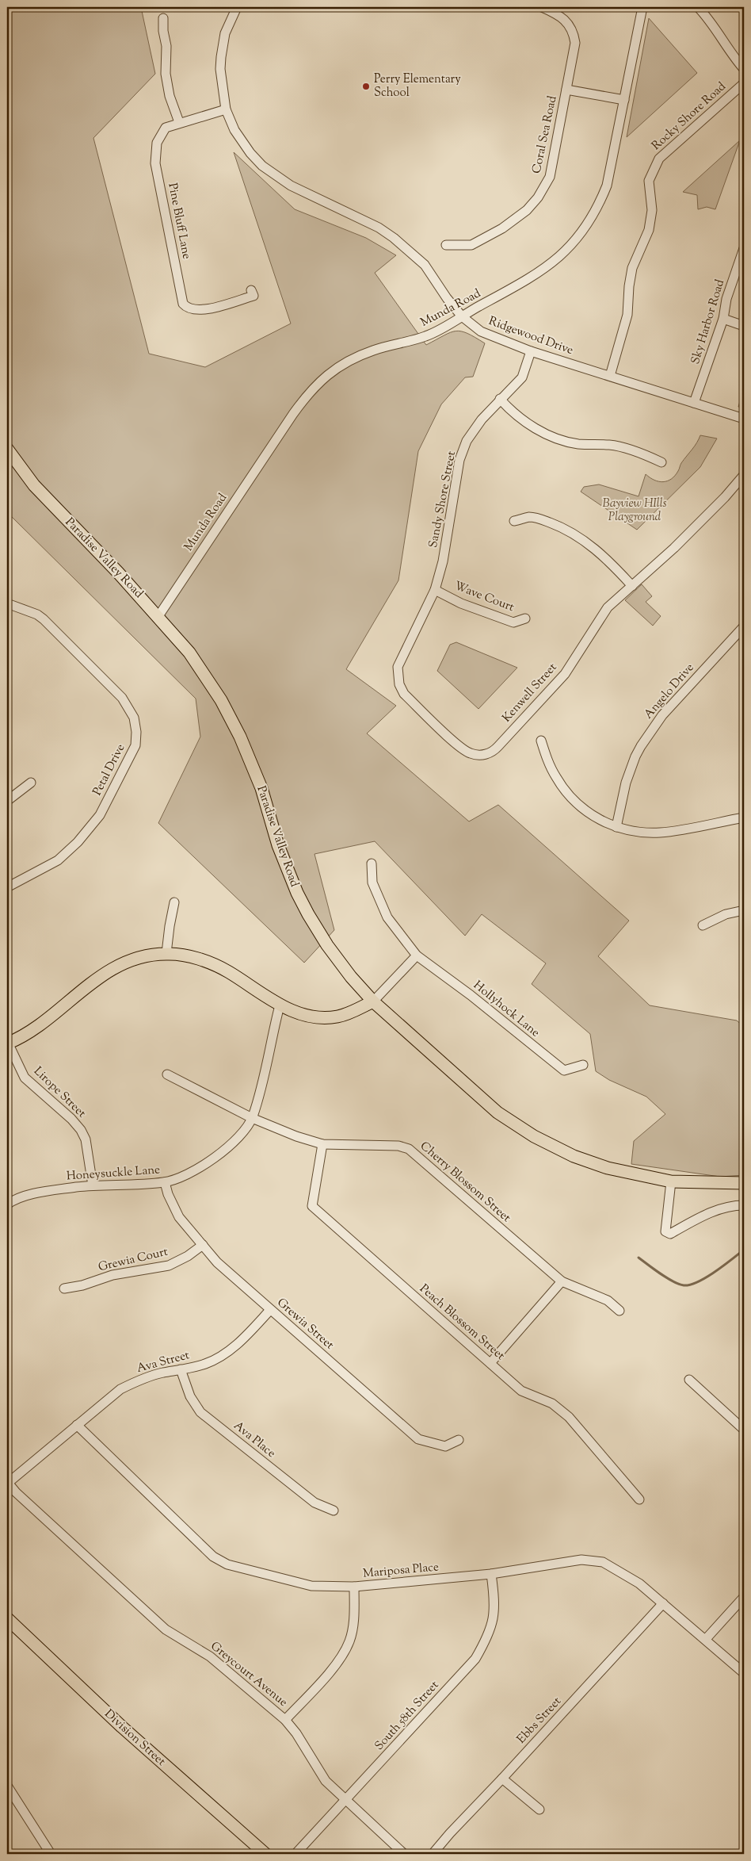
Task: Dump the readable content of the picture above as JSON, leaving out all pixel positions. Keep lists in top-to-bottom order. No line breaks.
{"streets":{"main road":["Paradise Valley Road","Division Street"],"street":["Rocky Shore Road","Coral Sea Road","Pine Bluff Lane","Munda Road","Sky Harbor Road","Ridgewood Drive","Sandy Shore Street","Wave Court","Angelo Drive","Kenwell Street","Petal Drive","Hollyhock Lane","Lirope Street","Honeysuckle Lane","Cherry Blossom Street","Grewia Court","Peach Blossom Street","Grewia Street","Ava Street","Ava Place","Mariposa Place","Greycourt Avenue","South 58th Street","Ebbs Street"]},"crossings":[["Rocky Shore Road","Ridgewood Drive"],["Pine Bluff Lane","Ridgewood Drive"],["Munda Road","Ridgewood Drive"],["Munda Road","Paradise Valley Road"],["Sky Harbor Road","Ridgewood Drive"],["Ridgewood Drive","Sandy Shore Street"],["Sandy Shore Street","Wave Court"],["Sandy Shore Street","Kenwell Street"],["Lirope Street","Honeysuckle Lane"],["Honeysuckle Lane","Cherry Blossom Street"],["Honeysuckle Lane","Grewia Street"],["Cherry Blossom Street","Peach Blossom Street"],["Grewia Court","Grewia Street"],["Grewia Street","Ava Street"],["Ava Street","Ava Place"],["Ava Street","Mariposa Place"],["Ava Street","Greycourt Avenue"],["Mariposa Place","South 58th Street"],["Mariposa Place","Ebbs Street"],["Greycourt Avenue","South 58th Street"]],"parks":["Bayview HIlls Playground"],"places":["Perry Elementary School"]}
